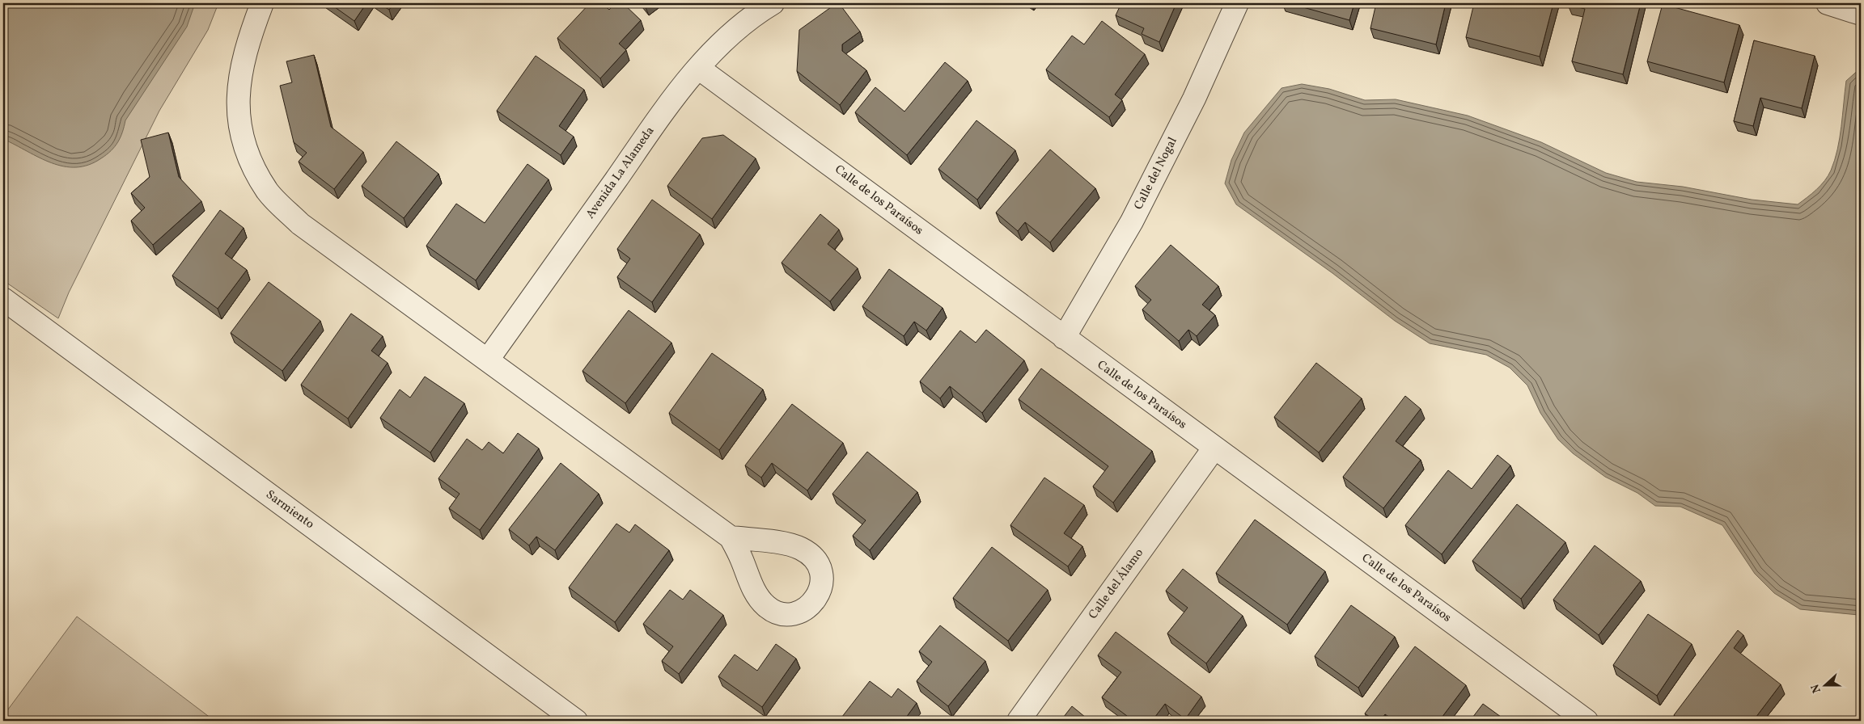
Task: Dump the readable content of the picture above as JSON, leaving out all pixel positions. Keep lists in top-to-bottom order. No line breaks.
{"streets":{"street":["Avenida La Alameda","Calle del Nogal","Calle de los Paraísos","Sarmiento","Calle del Álamo"]},"crossings":[["Avenida La Alameda","Calle de los Paraísos"],["Calle del Nogal","Calle de los Paraísos"],["Calle de los Paraísos","Calle del Álamo"]],"north":"left"}
